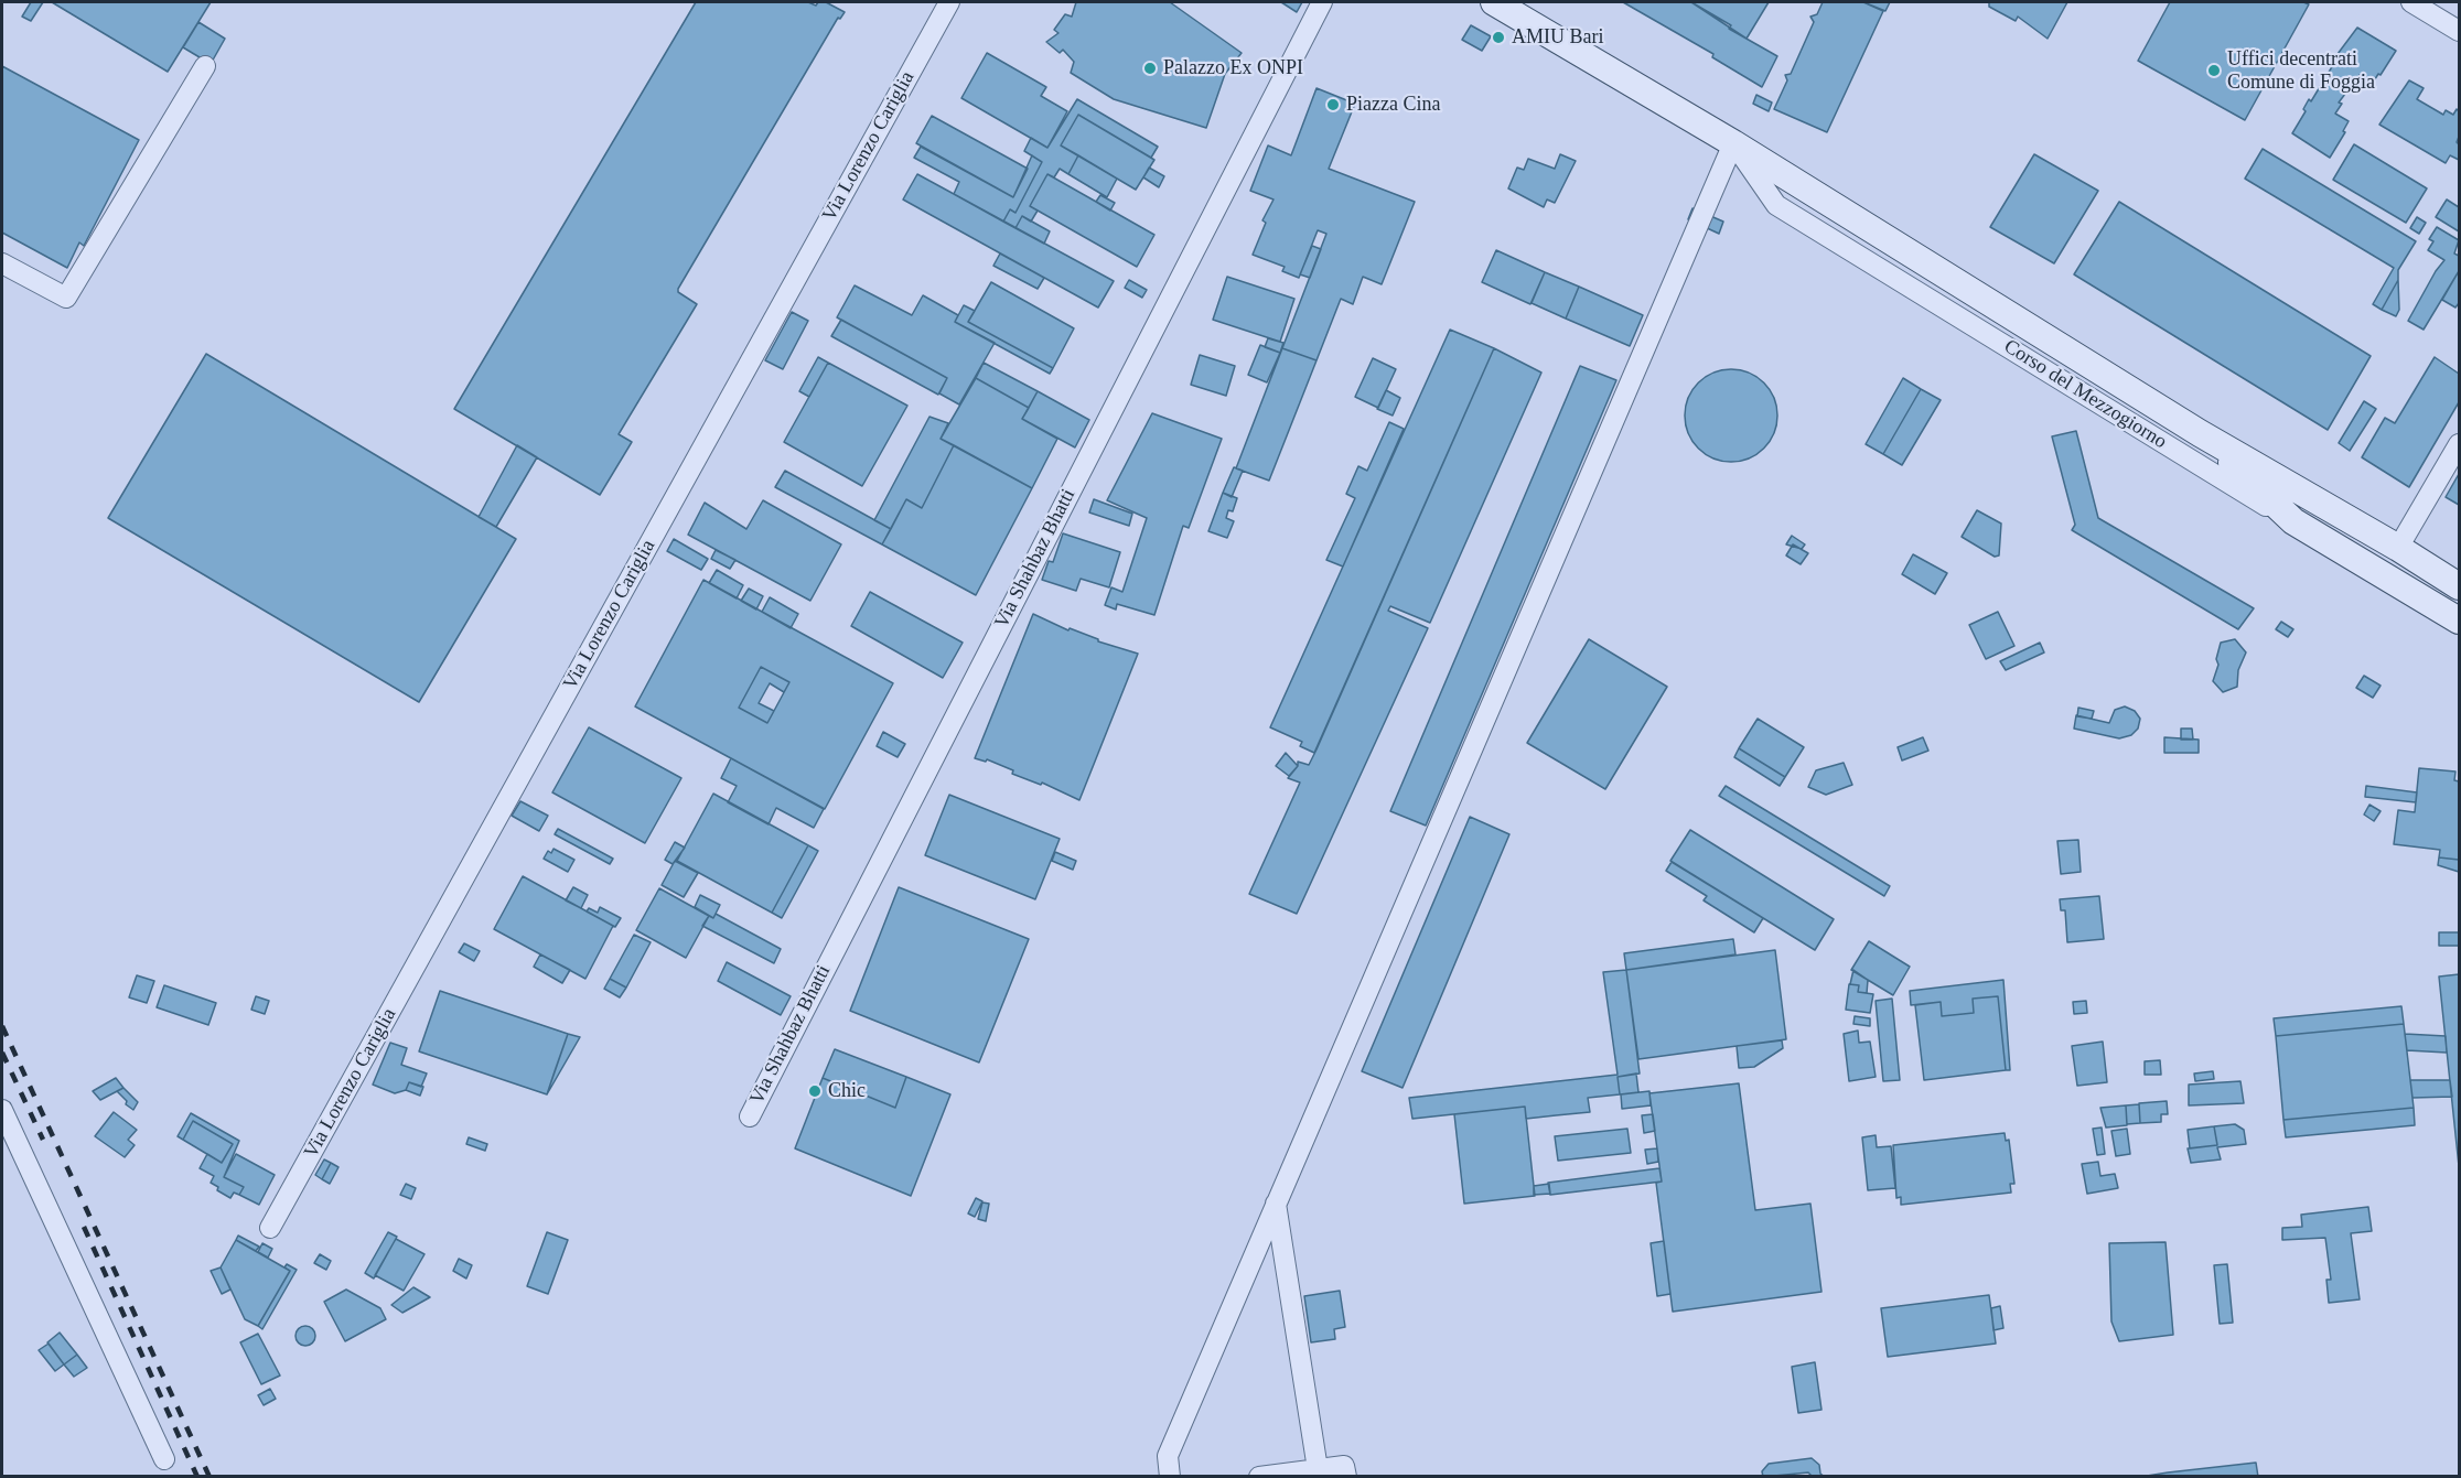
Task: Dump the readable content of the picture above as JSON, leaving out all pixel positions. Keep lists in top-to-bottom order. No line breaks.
{"streets":{"main road":["Corso del Mezzogiorno"],"street":["Via Lorenzo Cariglia","Via Shahbaz Bhatti"]},"places":["AMIU Bari","Palazzo Ex ONPI","Uffici decentrati Comune di Foggia","Piazza Cina","Chic"]}
